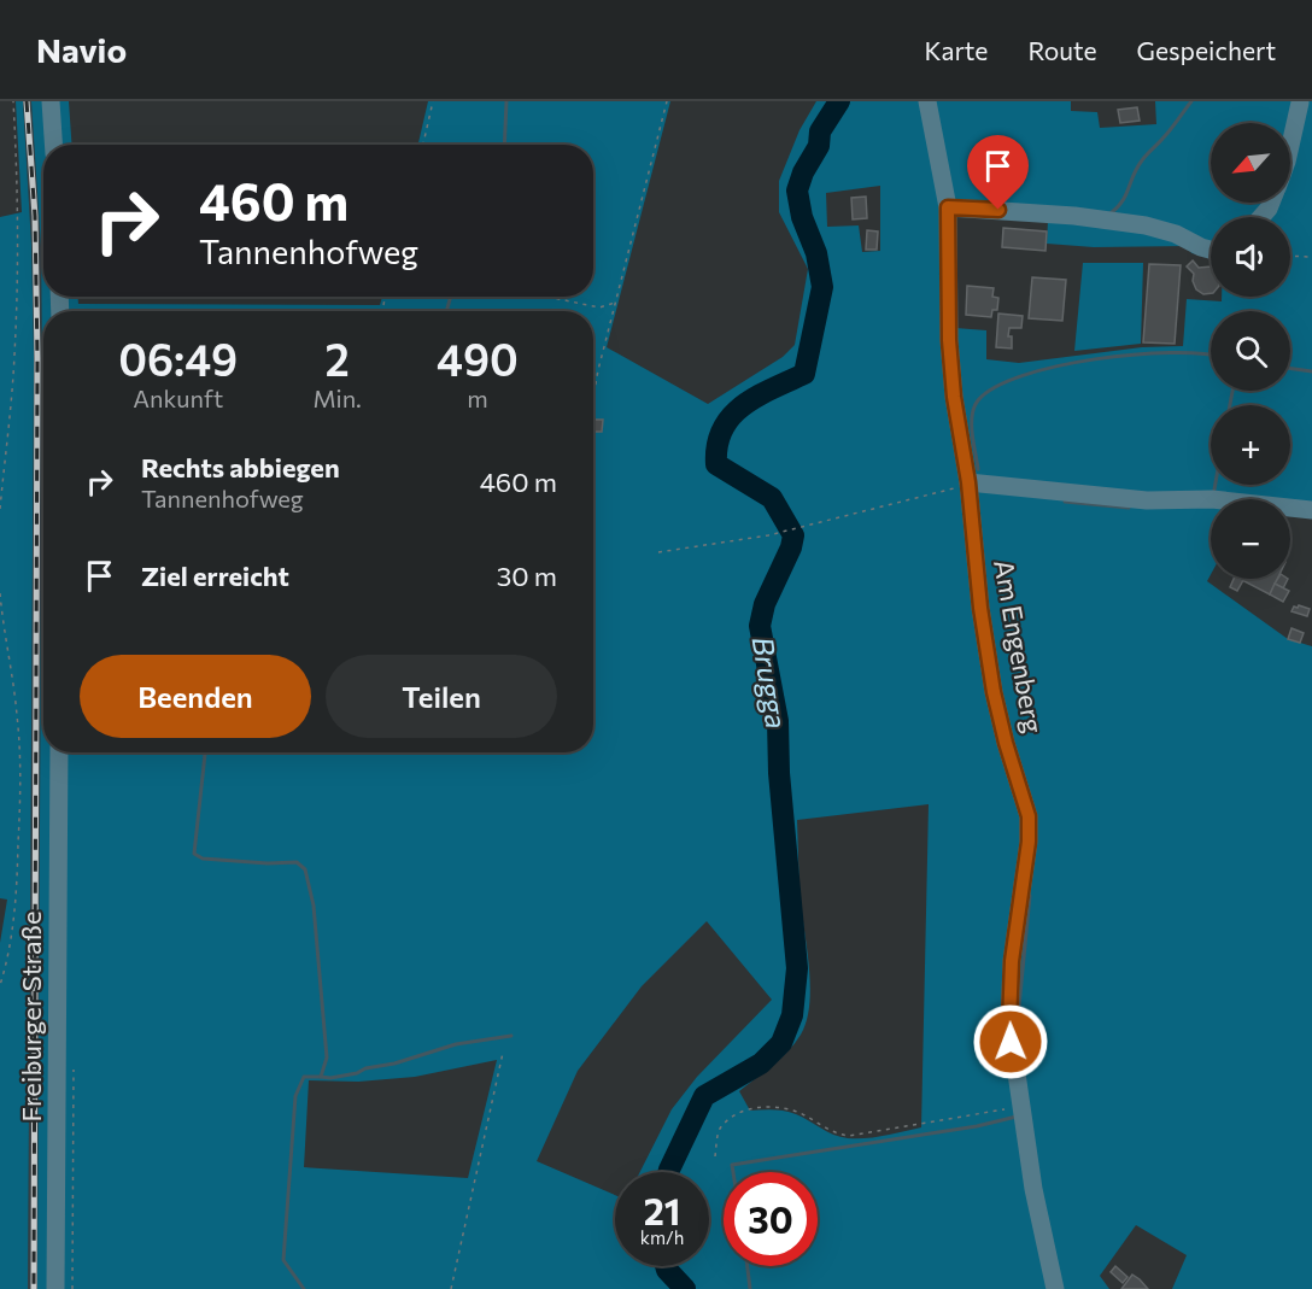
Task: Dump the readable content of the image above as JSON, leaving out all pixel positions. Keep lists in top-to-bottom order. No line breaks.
{"streets":{"street":["Am Engenberg","Freiburger Straße"]},"water":["Brugga"],"north":"bottom left","page":{"header":"Navio","nav":["Karte","Route","Gespeichert"],"map_buttons":["+","−"],"turn":["460 m","Tannenhofweg"],"eta":["06:49","Ankunft","2","Min.","490","m"],"list":[{"name":"Rechts abbiegen","note":"Tannenhofweg","value":"460 m"},{"name":"Ziel erreicht","value":"30 m"}],"buttons":["Beenden","Teilen"],"speed":"21 km/h","limit":"30"}}
